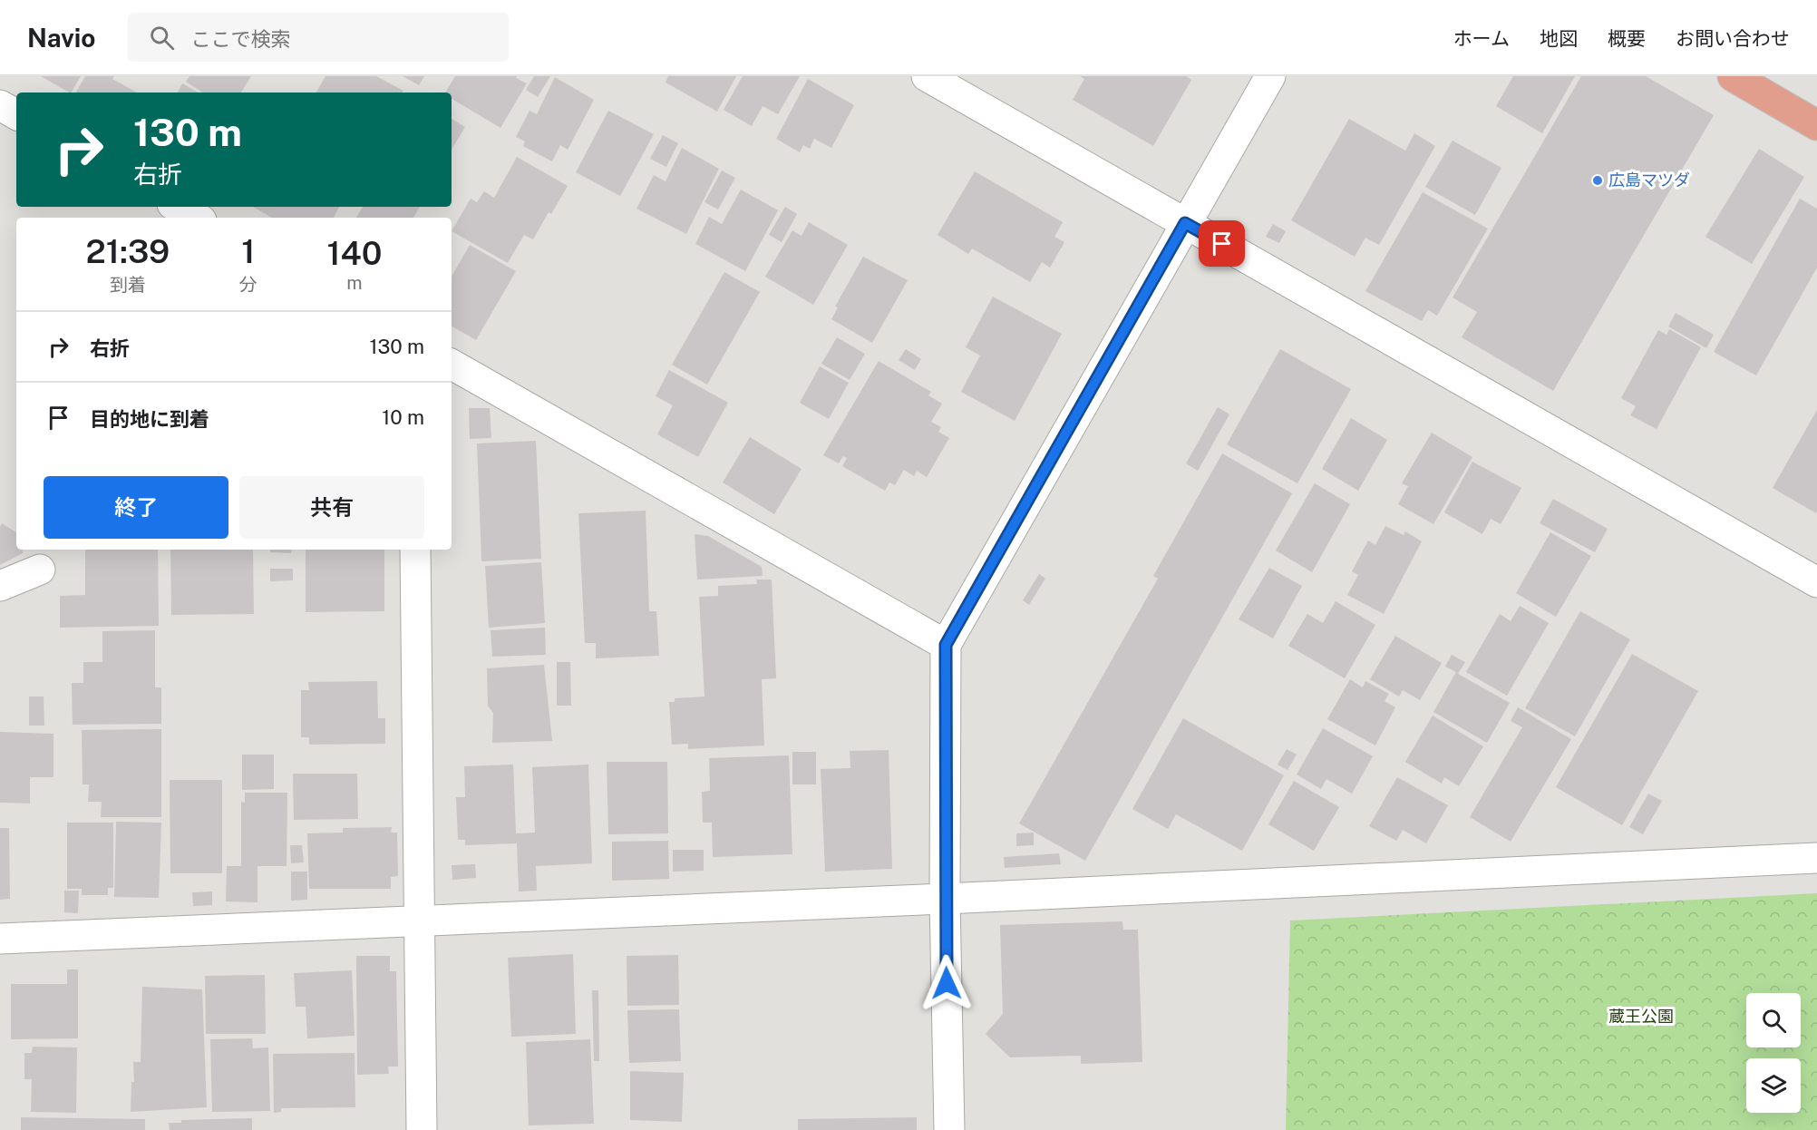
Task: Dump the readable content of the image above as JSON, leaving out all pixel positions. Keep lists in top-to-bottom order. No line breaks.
{"parks":["蔵王公園"],"places":["広島マツダ"],"page":{"header":"Navio","search":"ここで検索","nav":["ホーム","地図","概要","お問い合わせ"],"turn":["130 m","右折"],"eta":["21:39","到着","1","分","140","m"],"list":[{"name":"右折","value":"130 m"},{"name":"目的地に到着","value":"10 m"}],"buttons":["終了","共有"]}}
